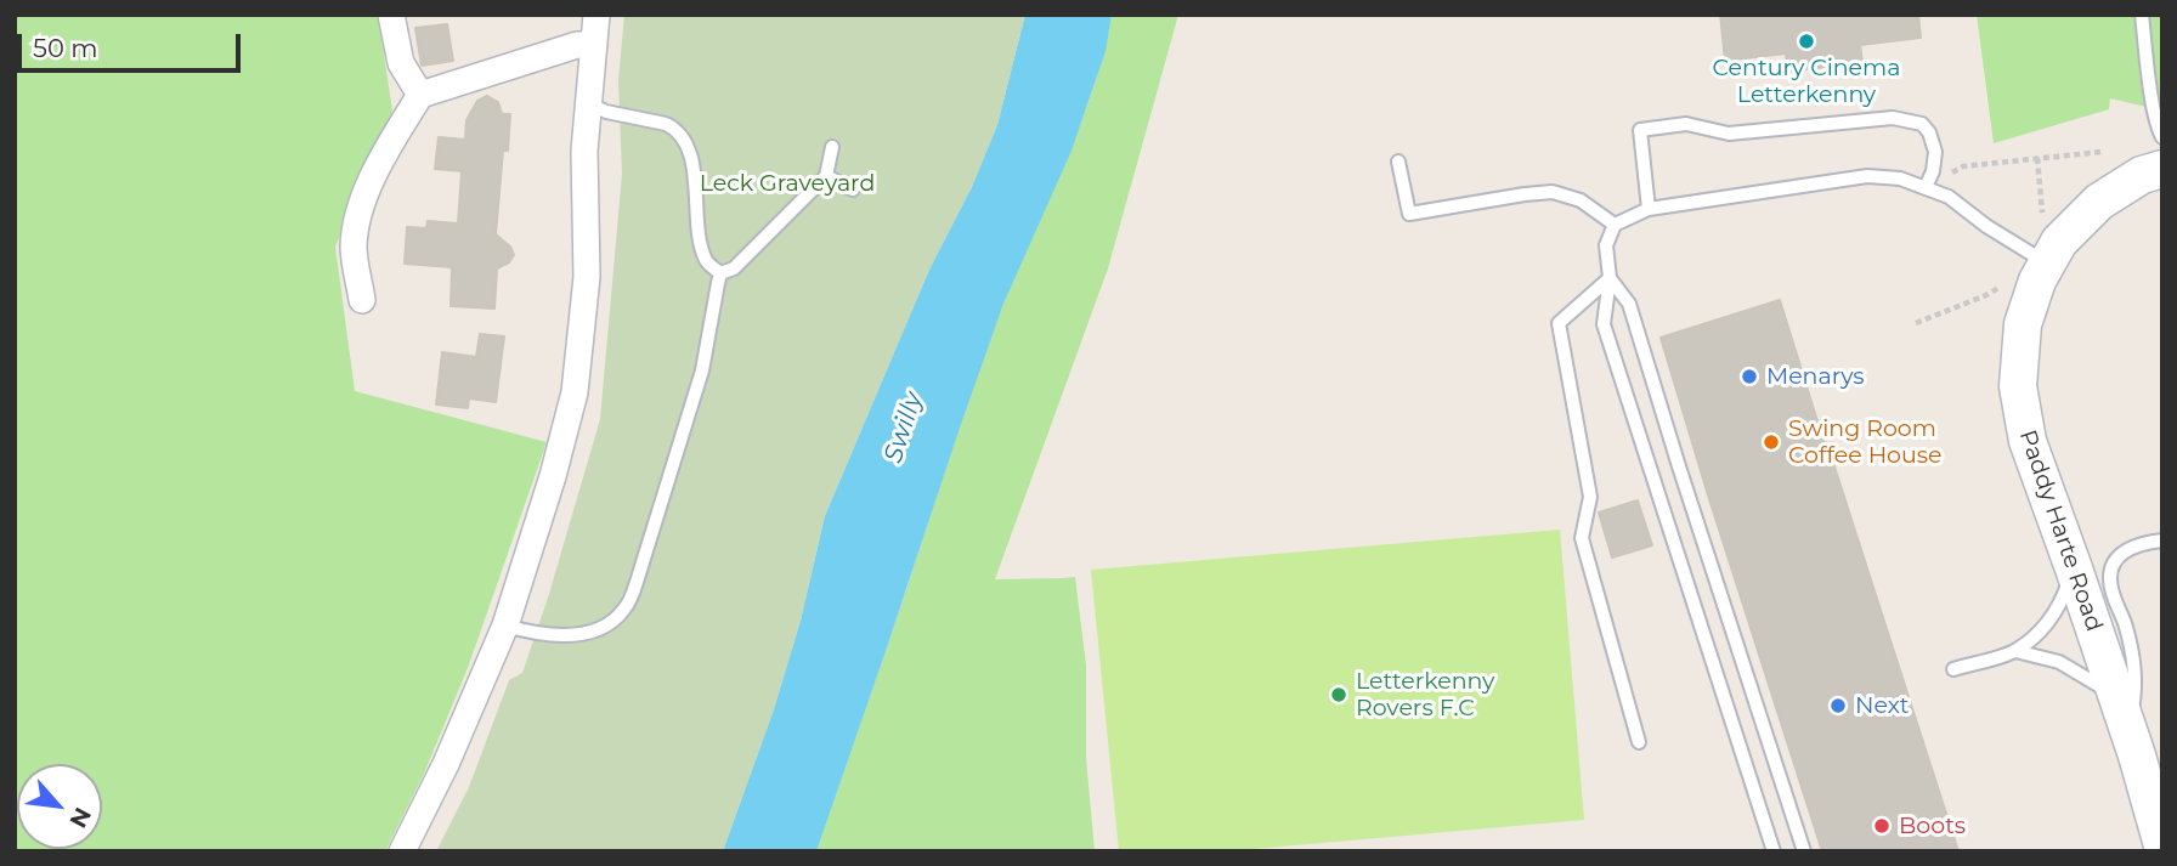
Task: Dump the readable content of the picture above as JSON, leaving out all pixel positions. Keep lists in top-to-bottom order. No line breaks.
{"streets":{"main road":["Paddy Harte Road"]},"water":["Swilly"],"parks":["Leck Graveyard"],"places":["Century Cinema Letterkenny","Menarys","Swing Room Coffee House","Letterkenny Rovers F.C","Next","Boots"],"scale_bar":"50 m","north":"bottom right"}
